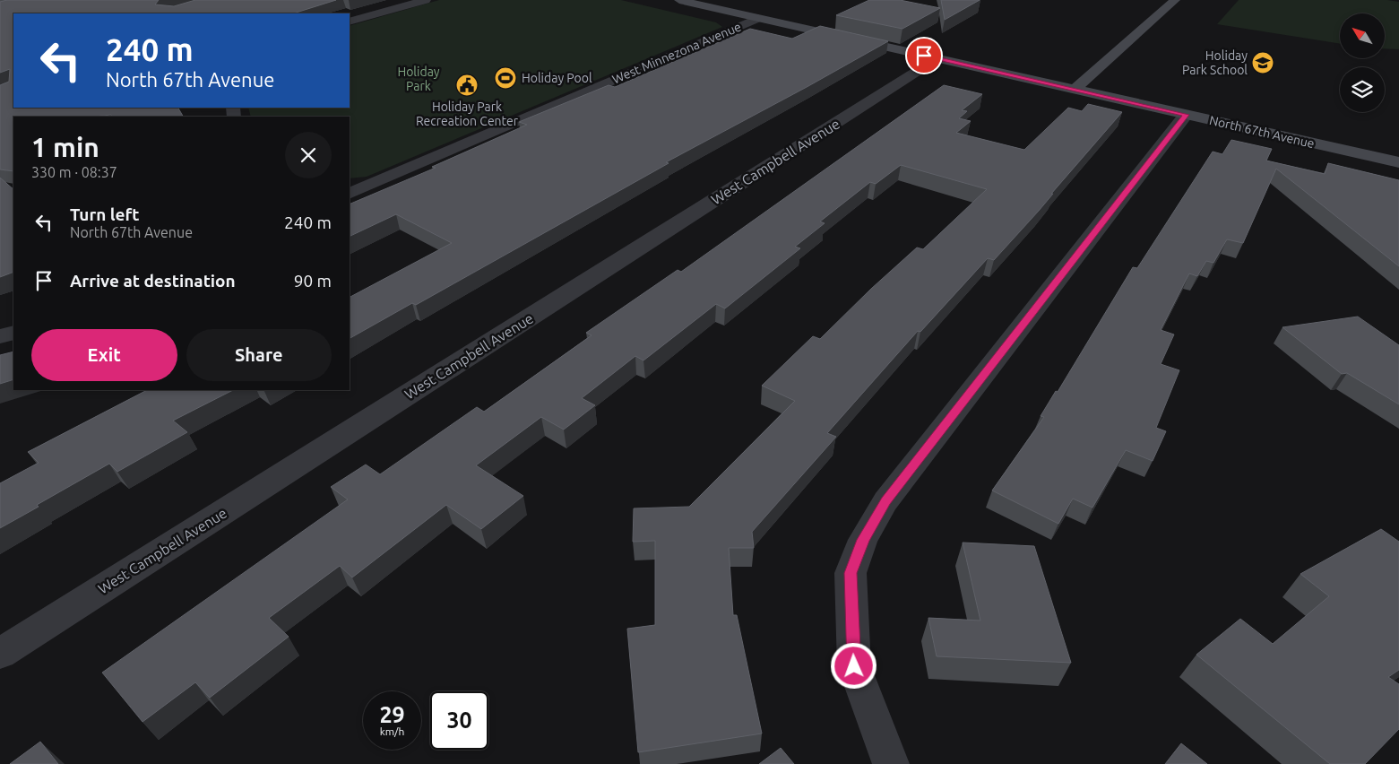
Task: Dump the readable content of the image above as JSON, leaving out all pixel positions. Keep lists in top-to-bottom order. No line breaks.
{"streets":{"main road":["North 67th Avenue"],"street":["West Minnezona Avenue","West Campbell Avenue"]},"crossings":[["West Minnezona Avenue","North 67th Avenue"],["North 67th Avenue","West Campbell Avenue"]],"parks":["Holiday Park"],"places":{"school or university":["Holiday Park School"],"sports":["Holiday Pool"],"public building":["Holiday Park Recreation Center"]},"north":"top left","page":{"turn":["240 m","North 67th Avenue"],"heading":["1 min","330 m · 08:37"],"list":[{"name":"Turn left","note":"North 67th Avenue","value":"240 m"},{"name":"Arrive at destination","value":"90 m"}],"buttons":["Exit","Share"],"speed":"29 km/h","limit":"30"}}
